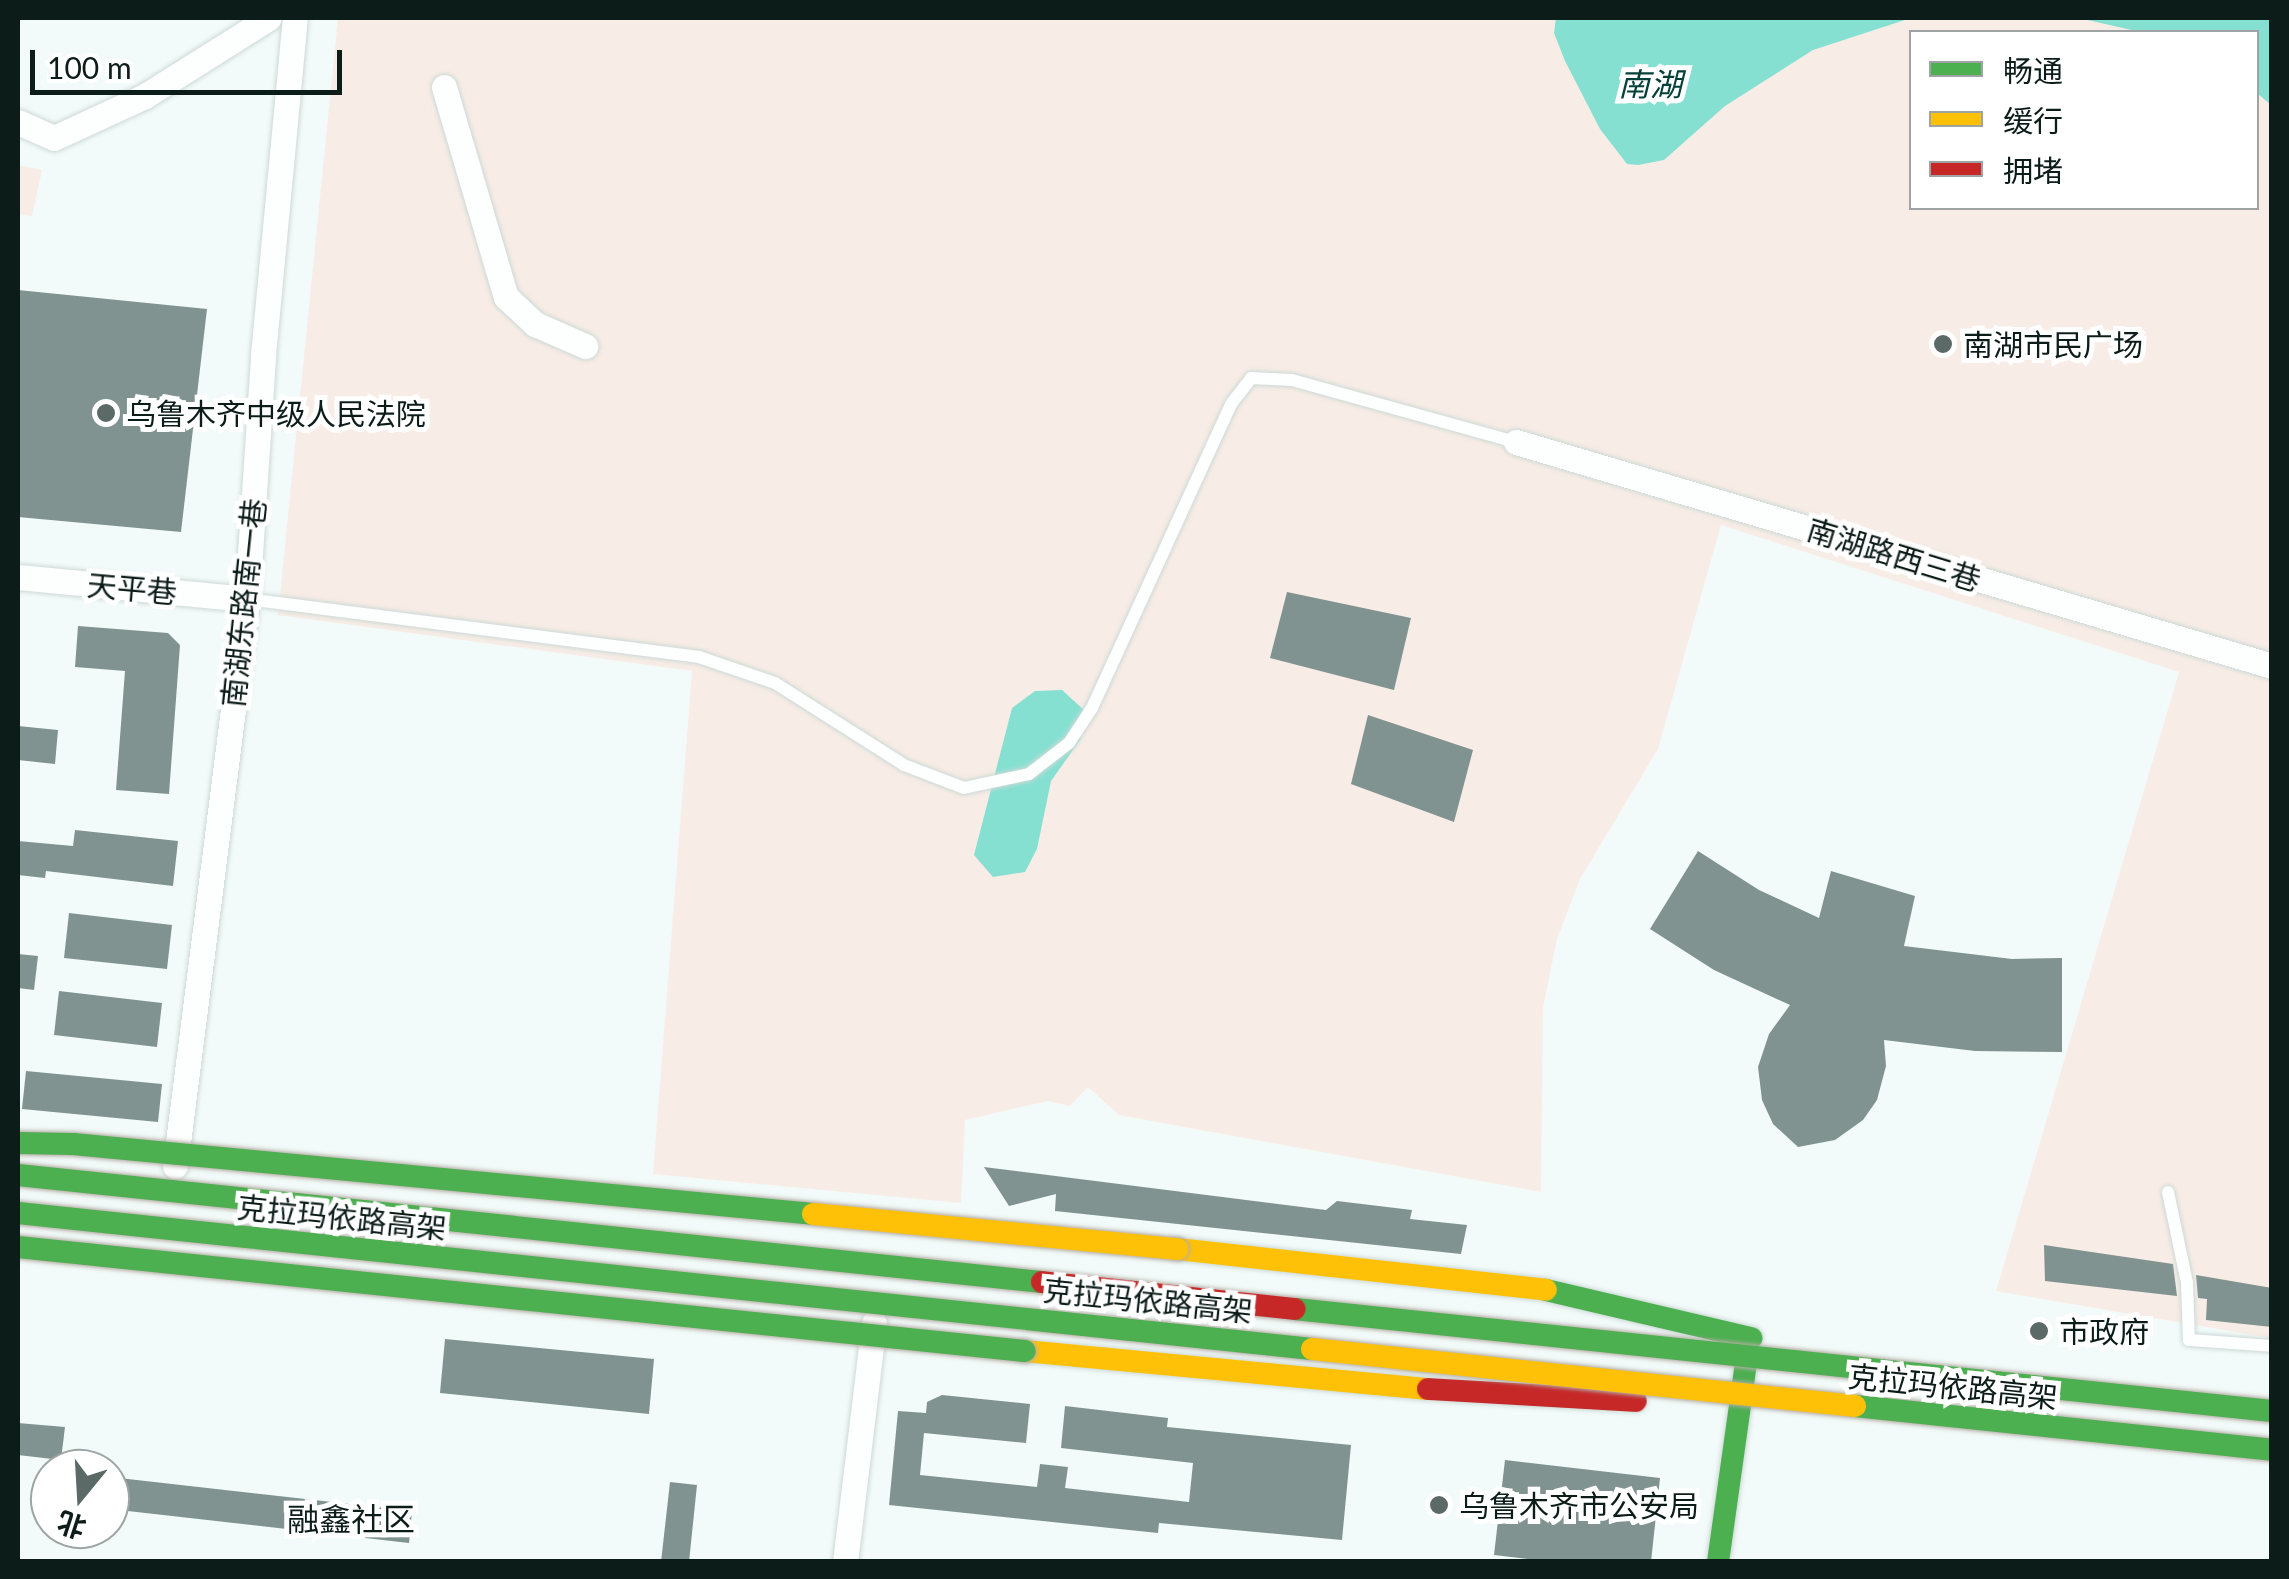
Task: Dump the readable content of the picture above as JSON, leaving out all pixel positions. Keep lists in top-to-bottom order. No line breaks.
{"streets":{"main road":["克拉玛依路高架"],"street":["南湖路西三巷","天平巷","南湖东路南一巷"]},"crossings":[["天平巷","南湖东路南一巷"]],"districts":["融鑫社区"],"water":["南湖"],"places":["南湖市民广场","乌鲁木齐中级人民法院","市政府","乌鲁木齐市公安局"],"legend":["畅通","缓行","拥堵"],"scale_bar":"100 m","north":"bottom"}
